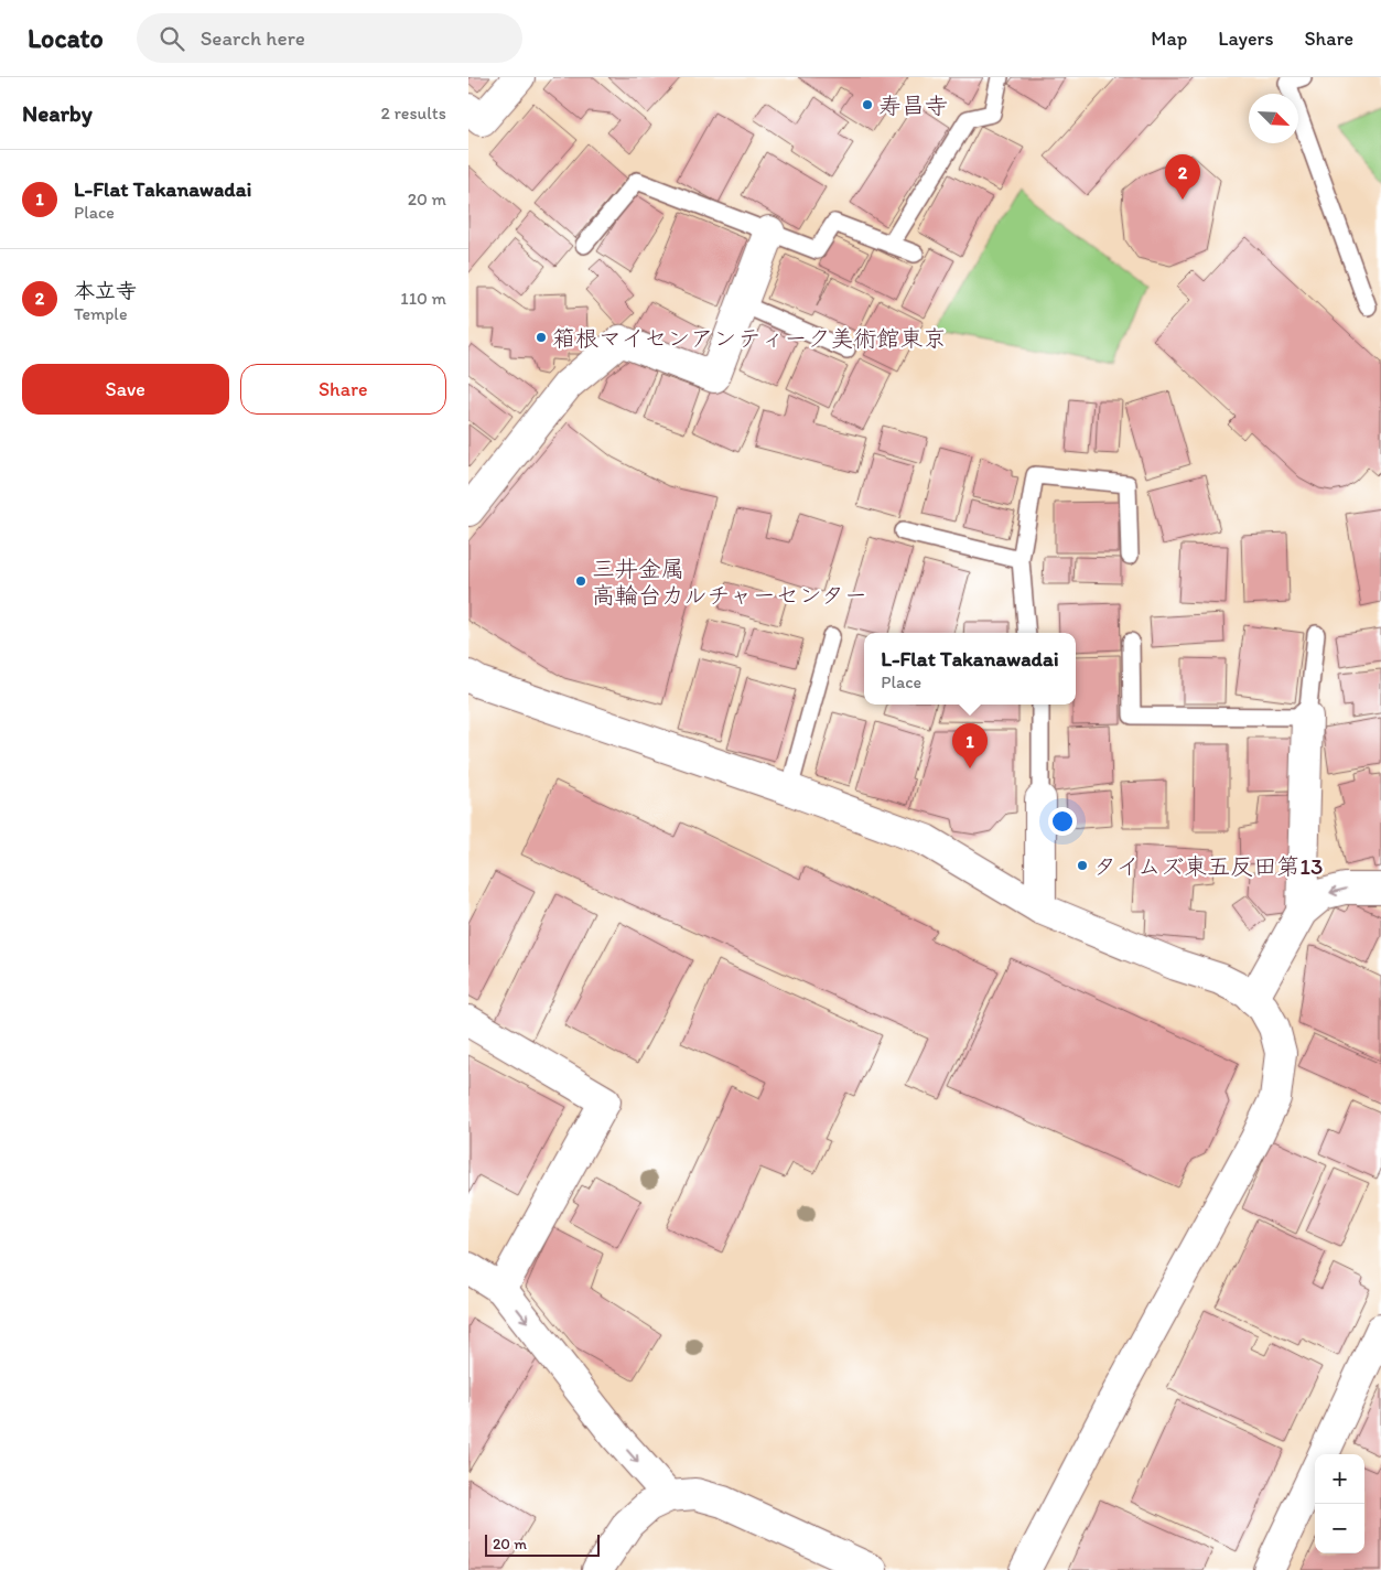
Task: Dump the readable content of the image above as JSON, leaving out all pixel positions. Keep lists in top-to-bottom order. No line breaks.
{"places":["寿昌寺","箱根マイセンアンティーク美術館東京","三井金属 高輪台カルチャーセンター","タイムズ東五反田第13"],"scale_bar":"20 m","north":"bottom right","page":{"header":"Locato","search":"Search here","nav":["Map","Layers","Share"],"heading":["Nearby","2 results"],"list":[{"mark":"1","name":"L-Flat Takanawadai","note":"Place","value":"20 m"},{"mark":"2","name":"本立寺","note":"Temple","value":"110 m"}],"pins":["2","1"],"buttons":["Save","Share"],"popup":["L-Flat Takanawadai","Place"],"map_buttons":["+","−"],"scale":"20 m"}}
